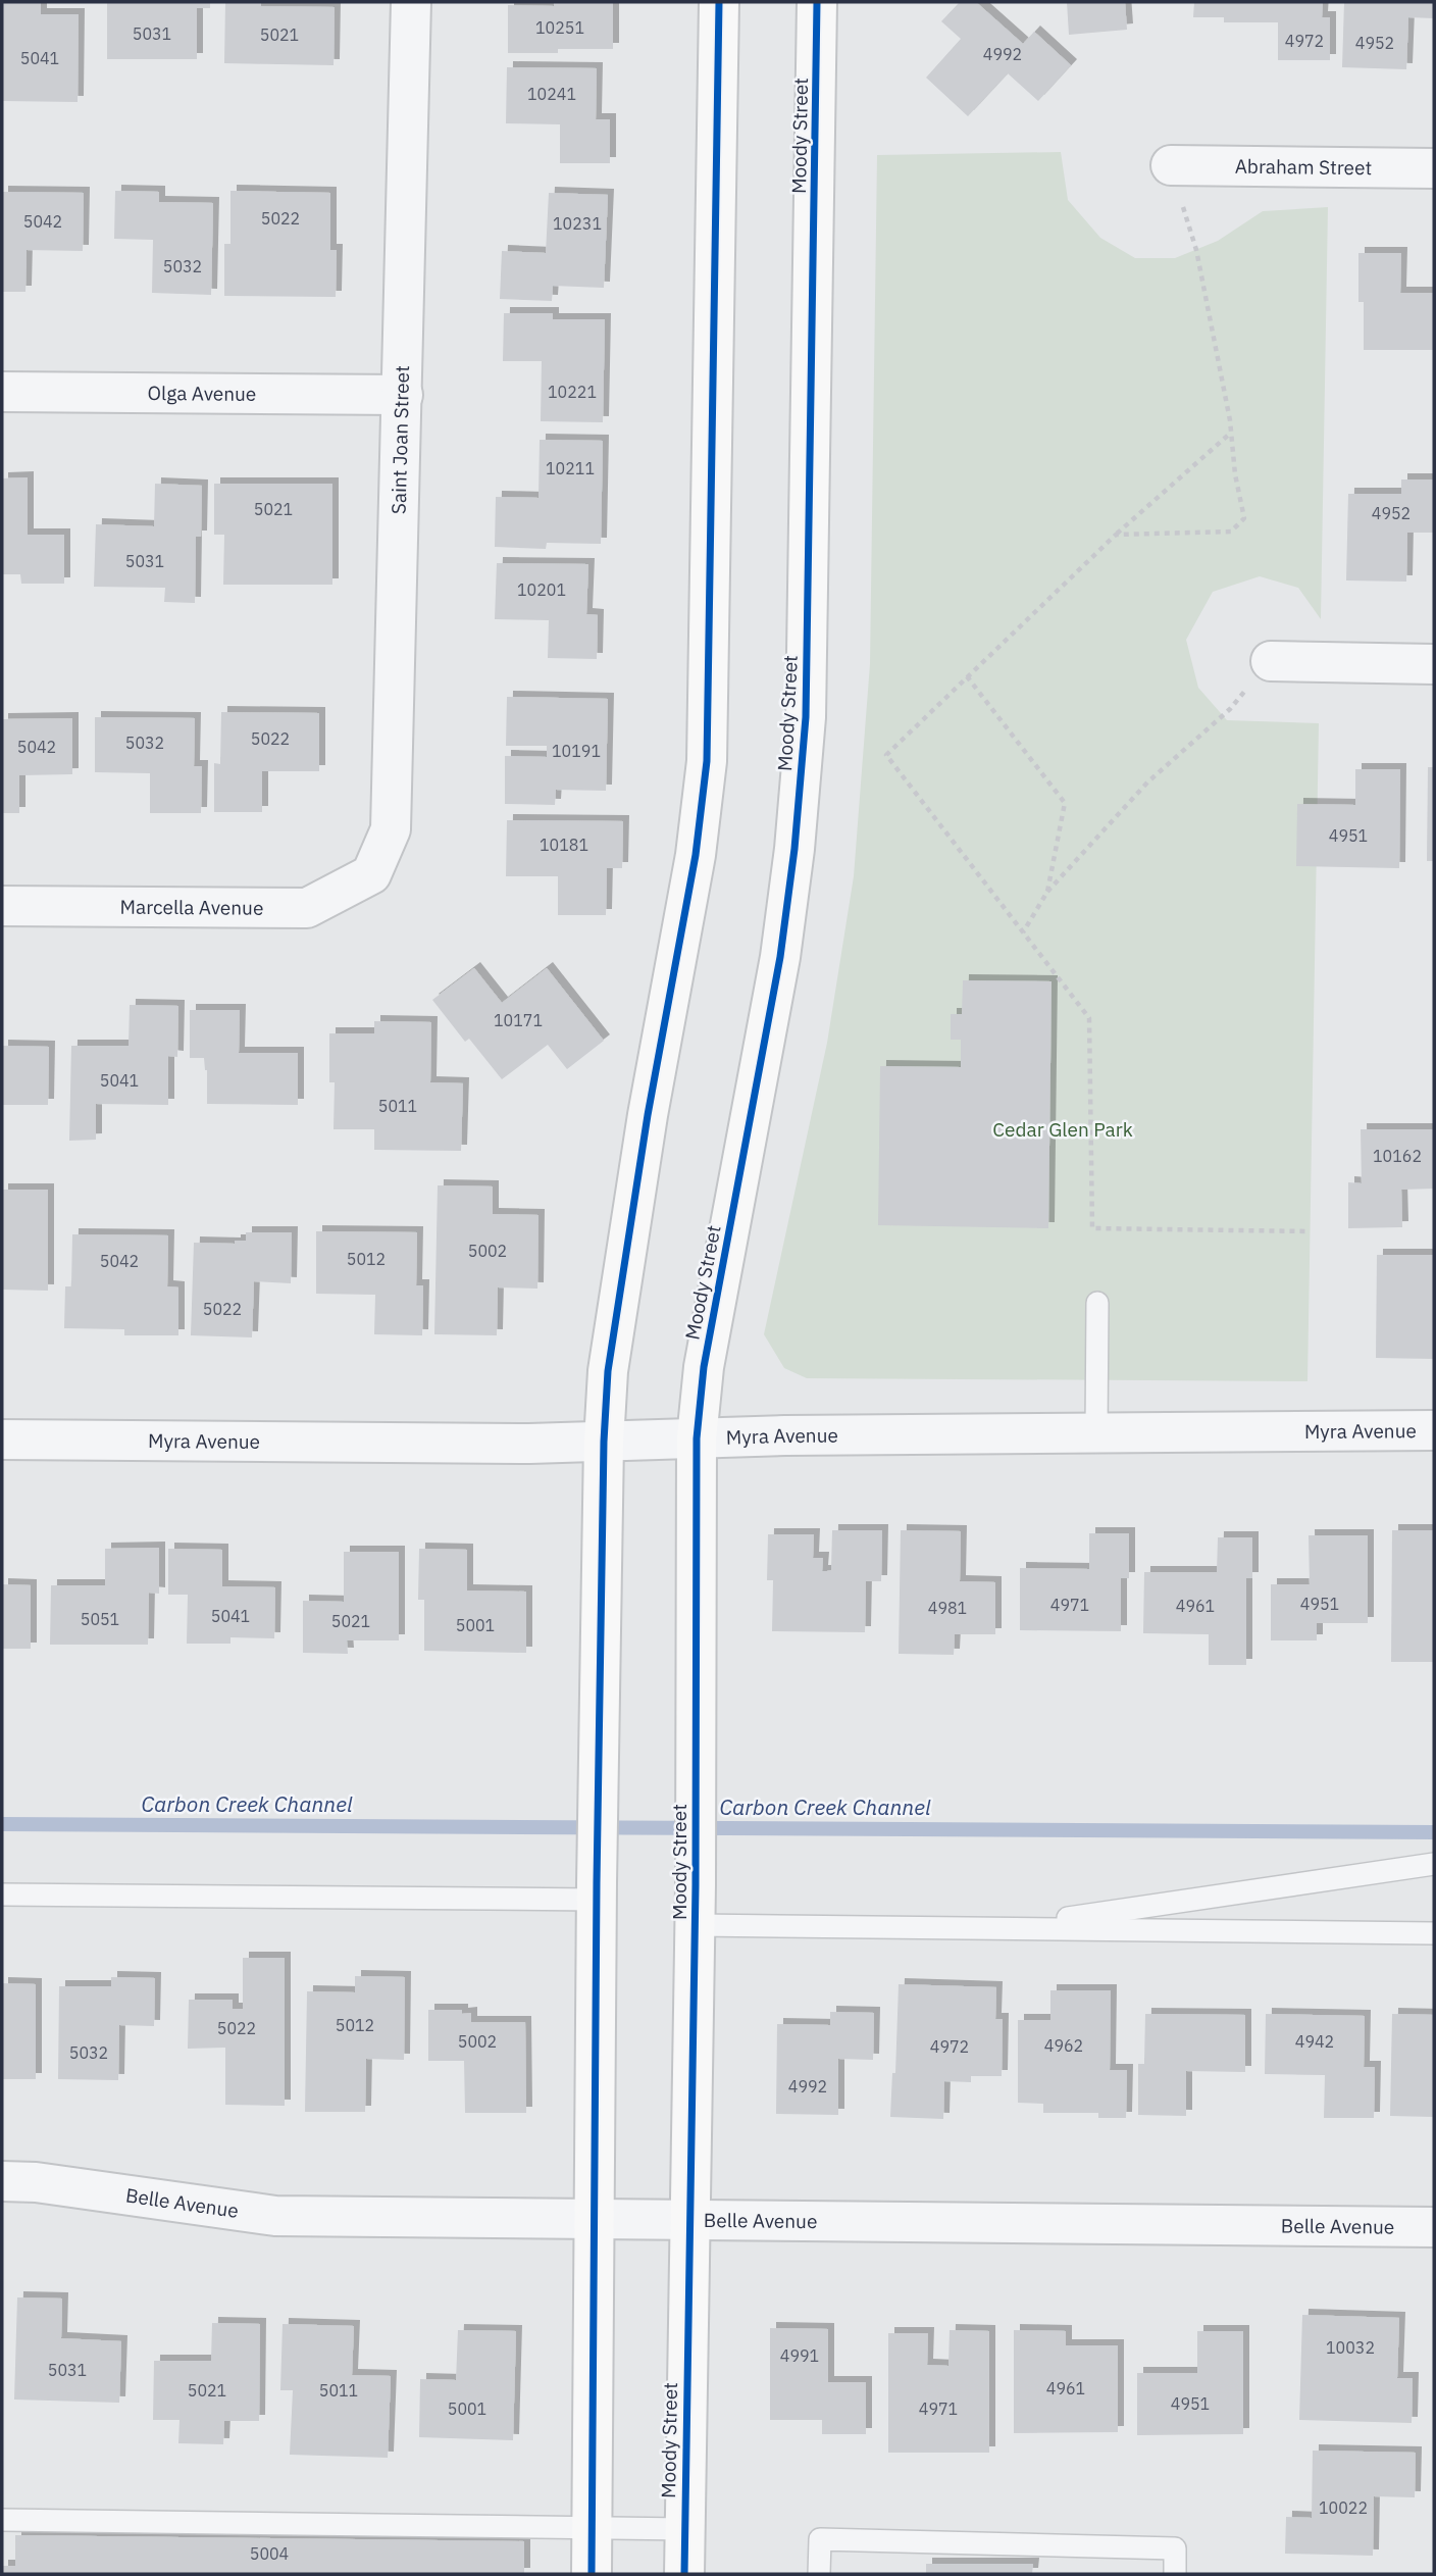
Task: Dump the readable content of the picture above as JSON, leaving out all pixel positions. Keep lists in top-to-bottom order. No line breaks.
{"streets":{"main road":["Moody Street"],"street":["Abraham Street","Olga Avenue","Saint Joan Street","Marcella Avenue","Myra Avenue","Belle Avenue"]},"crossings":[["Moody Street","Myra Avenue"],["Moody Street","Belle Avenue"],["Olga Avenue","Saint Joan Street"],["Saint Joan Street","Marcella Avenue"]],"water":["Carbon Creek Channel"],"parks":["Cedar Glen Park"],"house_numbers":["10251","5031","5021","4972","4952","4992","5041","10241","5022","5042","10231","5032","10221","10211","5021","4952","5031","10201","5022","5032","5042","10191","4951","10181","10171","5041","5011","10162","5002","5012","5042","5022","4951","4971","4961","4981","5041","5051","5021","5001","5012","5022","5002","4942","4962","4972","5032","4992","10032","4991","5031","4961","5021","5011","4951","5001","4971","10022","5004"]}
